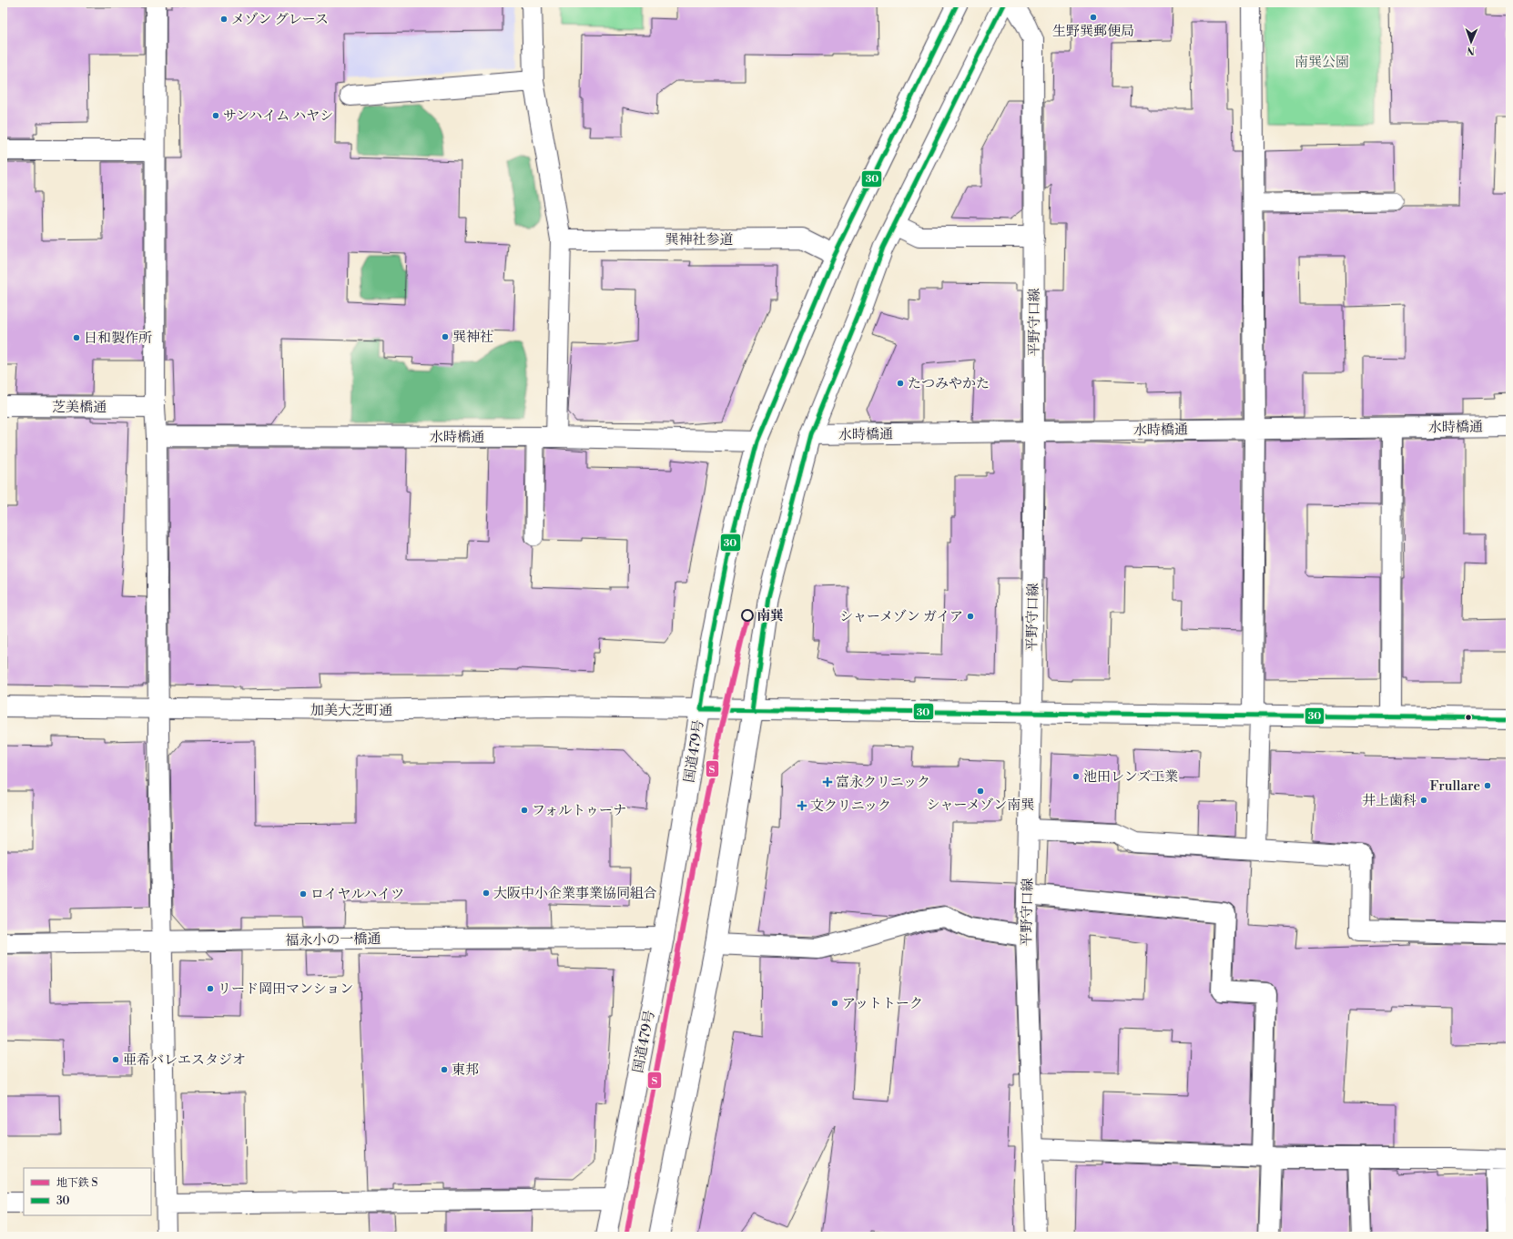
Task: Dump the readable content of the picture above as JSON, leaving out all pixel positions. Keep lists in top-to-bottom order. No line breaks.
{"streets":{"main road":["巽神社参道","平野守口線","芝美橋通","水時橋通","加美大芝町通","国道479号","福永小の一橋通"]},"crossings":[["巽神社参道","国道479号"],["平野守口線","水時橋通"],["平野守口線","加美大芝町通"],["水時橋通","国道479号"],["加美大芝町通","国道479号"],["国道479号","福永小の一橋通"]],"parks":["南巽公園"],"places":{"other":["生野巽郵便局","メゾン グレース","サンハイム ハヤシ","巽神社","日和製作所","たつみやかた","南巽","シャーメゾン ガイア","池田レンズ工業","Frullare","シャーメゾン南巽","井上歯科","フォルトゥーナ","大阪中小企業事業協同組合","ロイヤルハイツ","リード岡田マンション","アットトーク","亜希バレエスタジオ","東邦"],"health":["富永クリニック","文クリニック"]},"lines":["transit line 30","metro line S"],"legend":["地下鉄 S","30"],"north":"bottom"}
